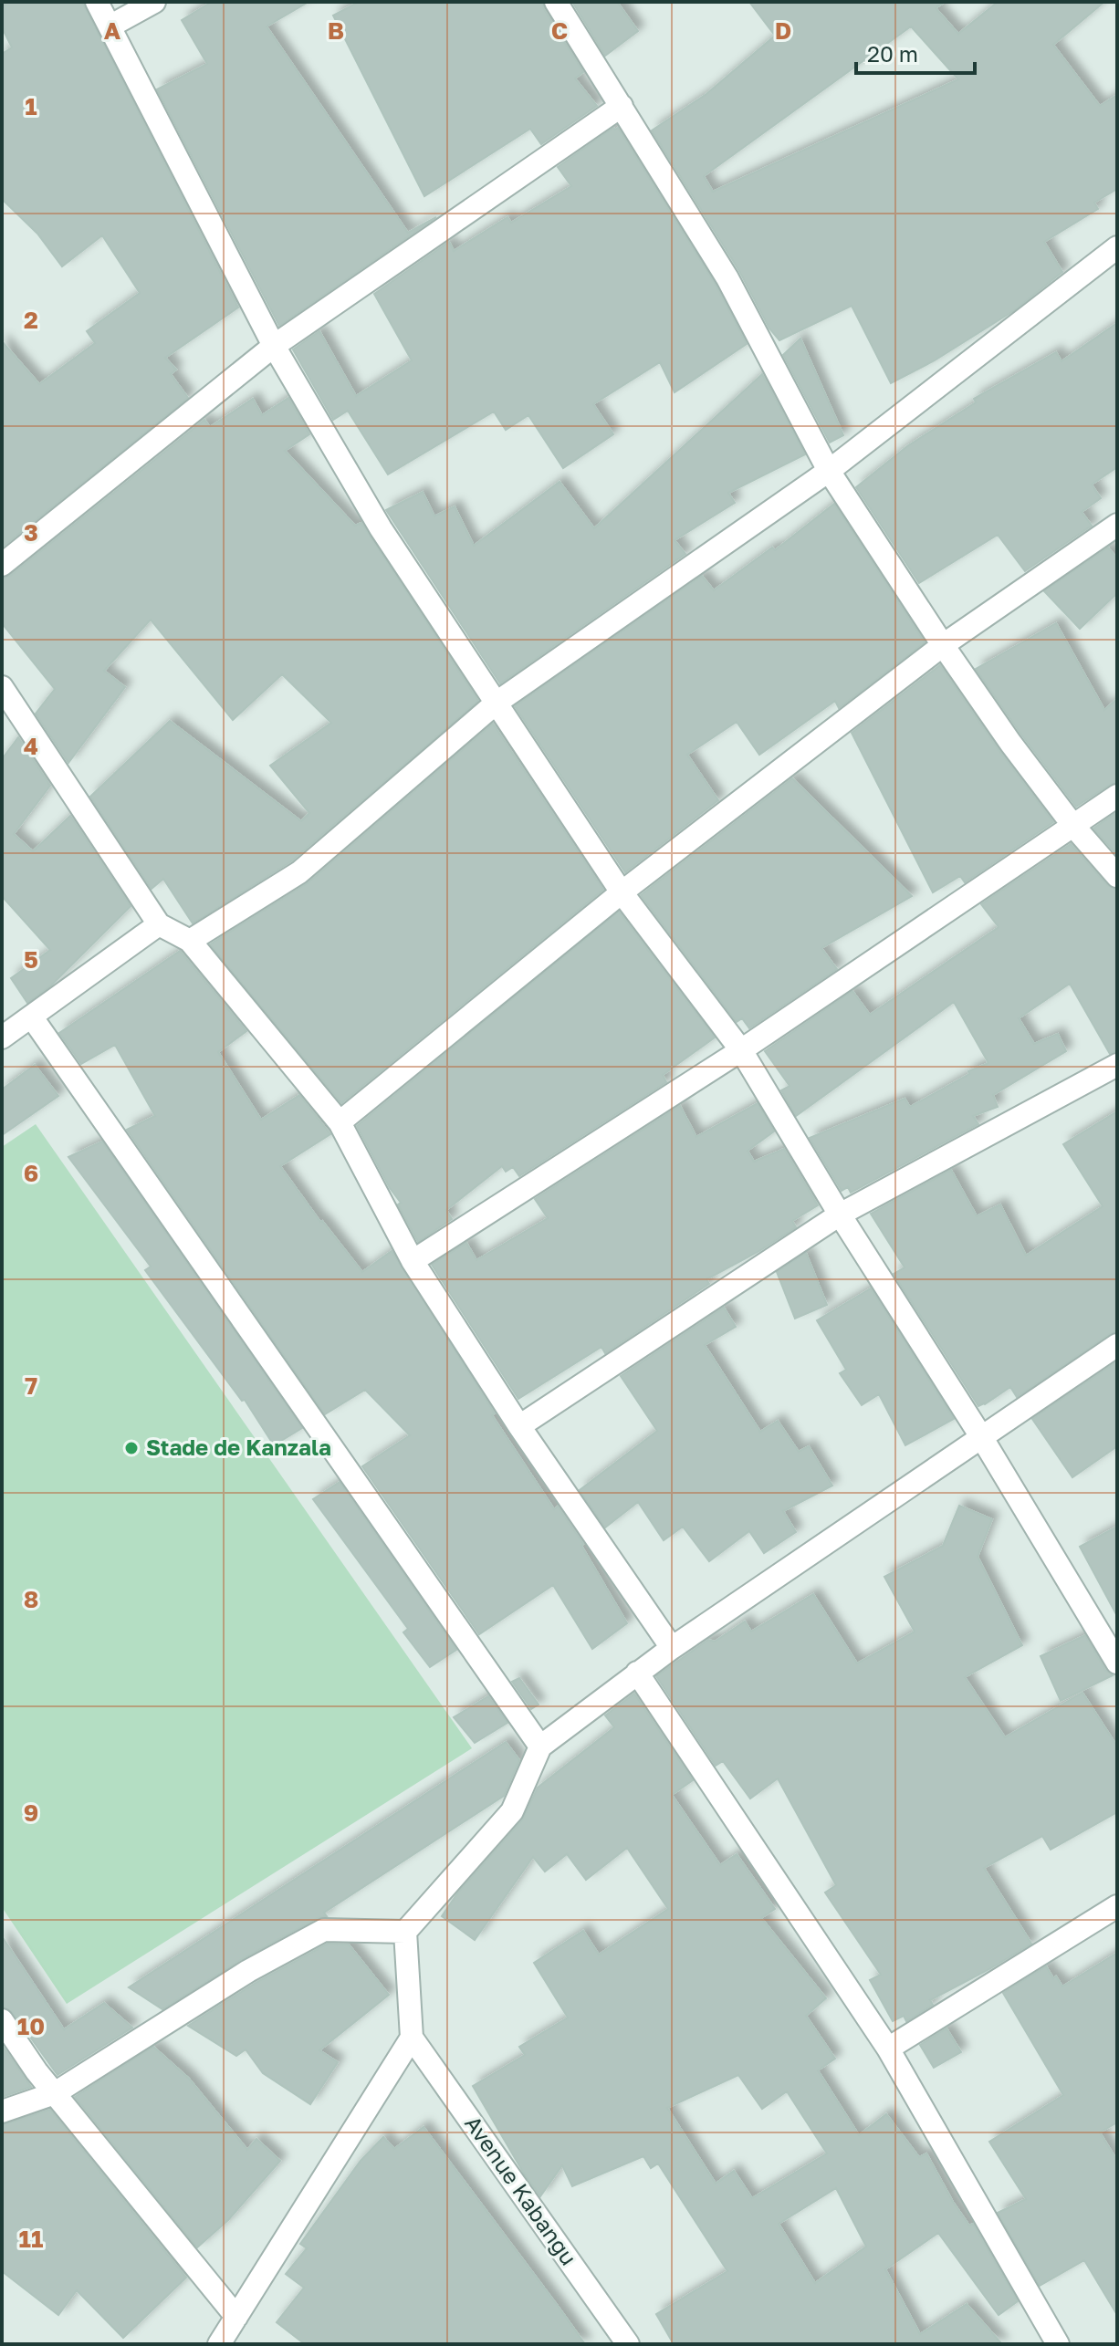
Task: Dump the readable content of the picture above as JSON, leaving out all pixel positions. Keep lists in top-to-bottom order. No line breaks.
{"streets":{"street":["Avenue Kabangu"]},"places":["Stade de Kanzala"],"scale_bar":"20 m","grid":{"columns":["A","B","C","D"],"rows":["1","2","3","4","5","6","7","8","9","10","11"]}}
